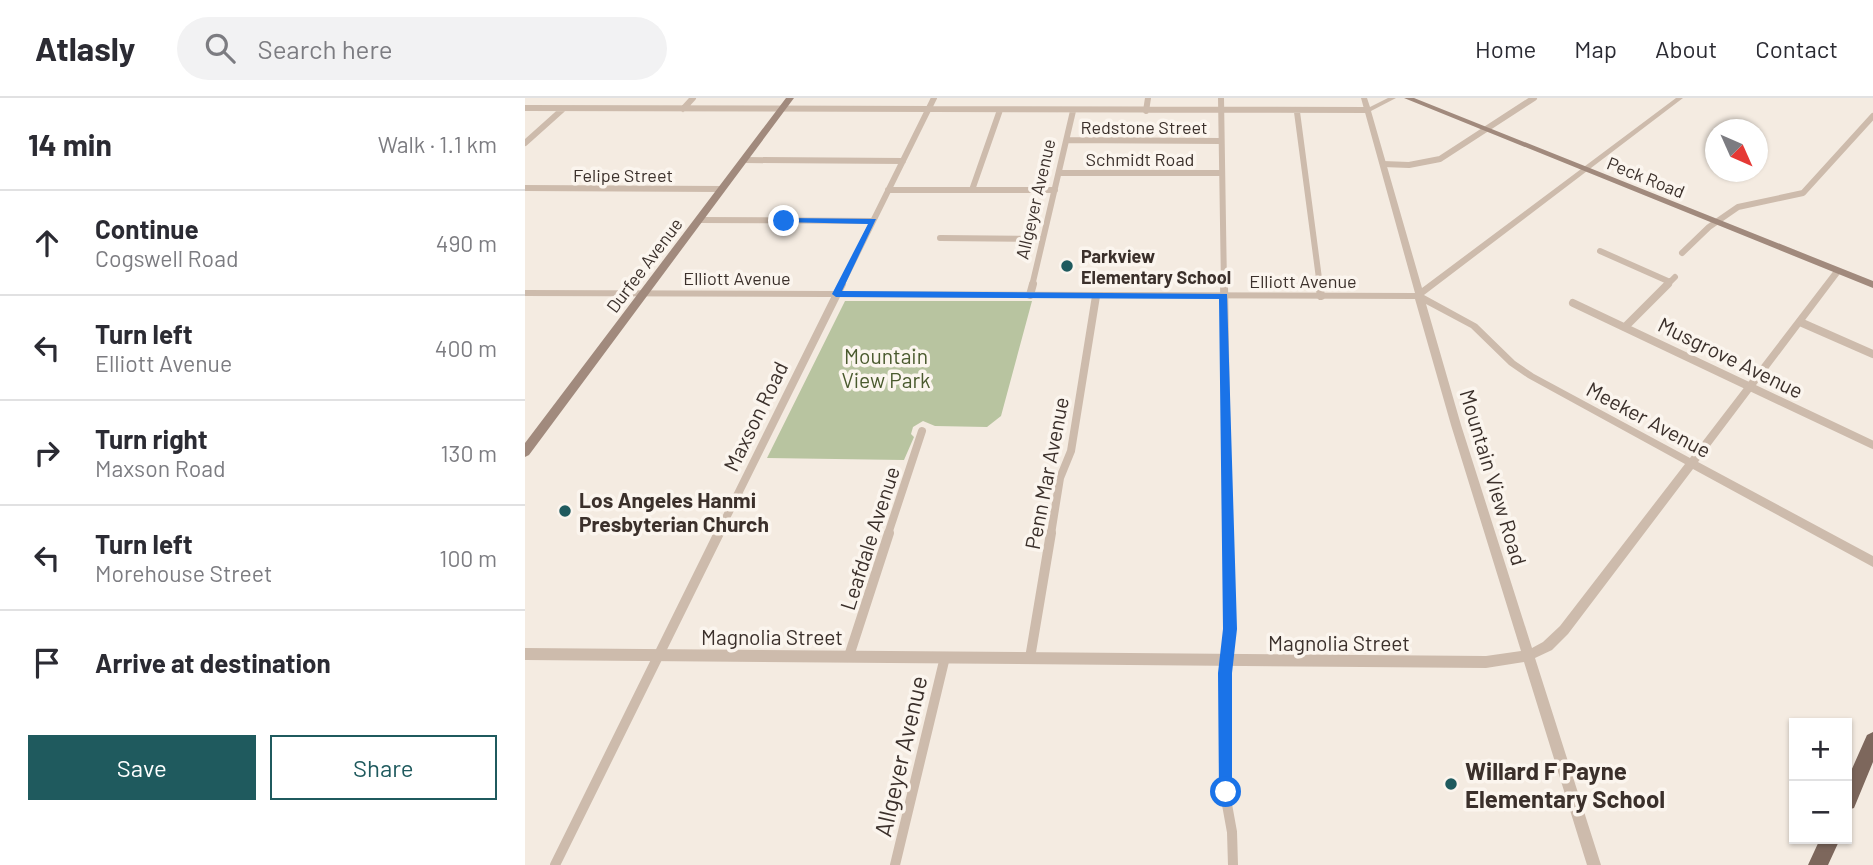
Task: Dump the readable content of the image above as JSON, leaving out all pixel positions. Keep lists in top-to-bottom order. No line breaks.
{"streets":{"main road":["Peck Road","Durfee Avenue"],"street":["Redstone Street","Schmidt Road","Felipe Street","Allgeyer Avenue","Elliott Avenue","Musgrove Avenue","Maxson Road","Meeker Avenue","Penn Mar Avenue","Mountain View Road","Leafdale Avenue","Magnolia Street"]},"crossings":[["Redstone Street","Allgeyer Avenue"],["Schmidt Road","Allgeyer Avenue"],["Felipe Street","Durfee Avenue"],["Peck Road","Magnolia Street"],["Allgeyer Avenue","Elliott Avenue"],["Allgeyer Avenue","Magnolia Street"],["Durfee Avenue","Elliott Avenue"],["Elliott Avenue","Maxson Road"],["Elliott Avenue","Meeker Avenue"],["Elliott Avenue","Penn Mar Avenue"],["Elliott Avenue","Mountain View Road"],["Musgrove Avenue","Magnolia Street"],["Maxson Road","Magnolia Street"],["Meeker Avenue","Mountain View Road"],["Meeker Avenue","Magnolia Street"],["Penn Mar Avenue","Magnolia Street"],["Mountain View Road","Magnolia Street"],["Leafdale Avenue","Magnolia Street"]],"parks":["Mountain View Park"],"places":["Parkview Elementary School","Los Angeles Hanmi Presbyterian Church","Willard F Payne Elementary School"],"north":"bottom right","page":{"header":"Atlasly","search":"Search here","nav":["Home","Map","About","Contact"],"heading":["14 min","Walk · 1.1 km"],"list":[["Continue","Cogswell Road","490 m"],["Turn left","Elliott Avenue","400 m"],["Turn right","Maxson Road","130 m"],["Turn left","Morehouse Street","100 m"],"Arrive at destination"],"buttons":["Save","Share"],"map_buttons":["+","−"]}}
